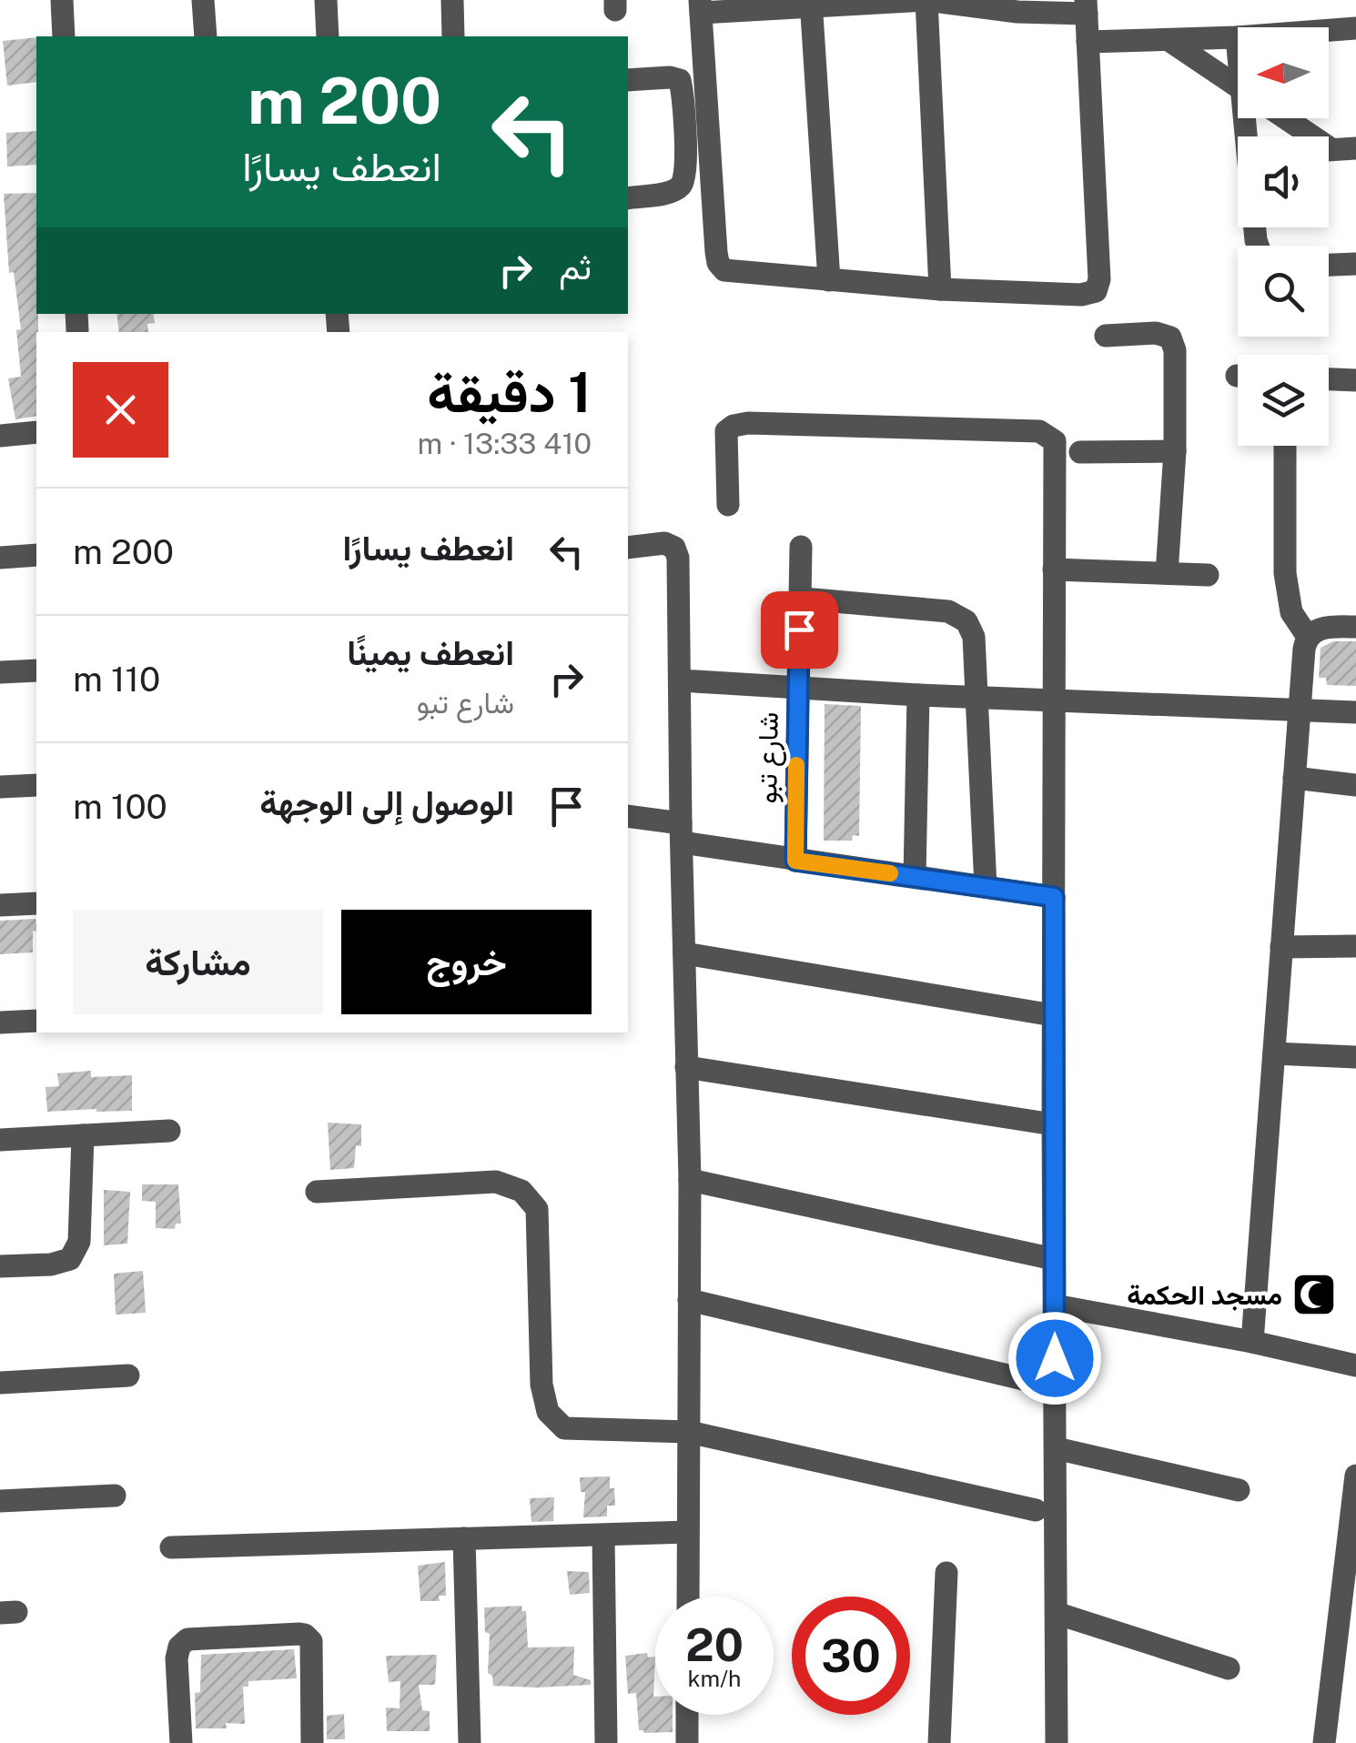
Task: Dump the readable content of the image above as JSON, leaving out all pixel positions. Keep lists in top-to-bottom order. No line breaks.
{"streets":{"street":["شارع تبو"]},"places":{"mosque":["مسجد الحكمة"]},"north":"left","page":{"turn":["200 m","انعطف يسارًا"],"then":"ثم","heading":["1 دقيقة","410 m · 13:33"],"list":[{"name":"انعطف يسارًا","value":"200 m"},{"name":"انعطف يمينًا","note":"شارع تبو","value":"110 m"},{"name":"الوصول إلى الوجهة","value":"100 m"}],"buttons":["خروج","مشاركة"],"speed":"20 km/h","limit":"30"}}
